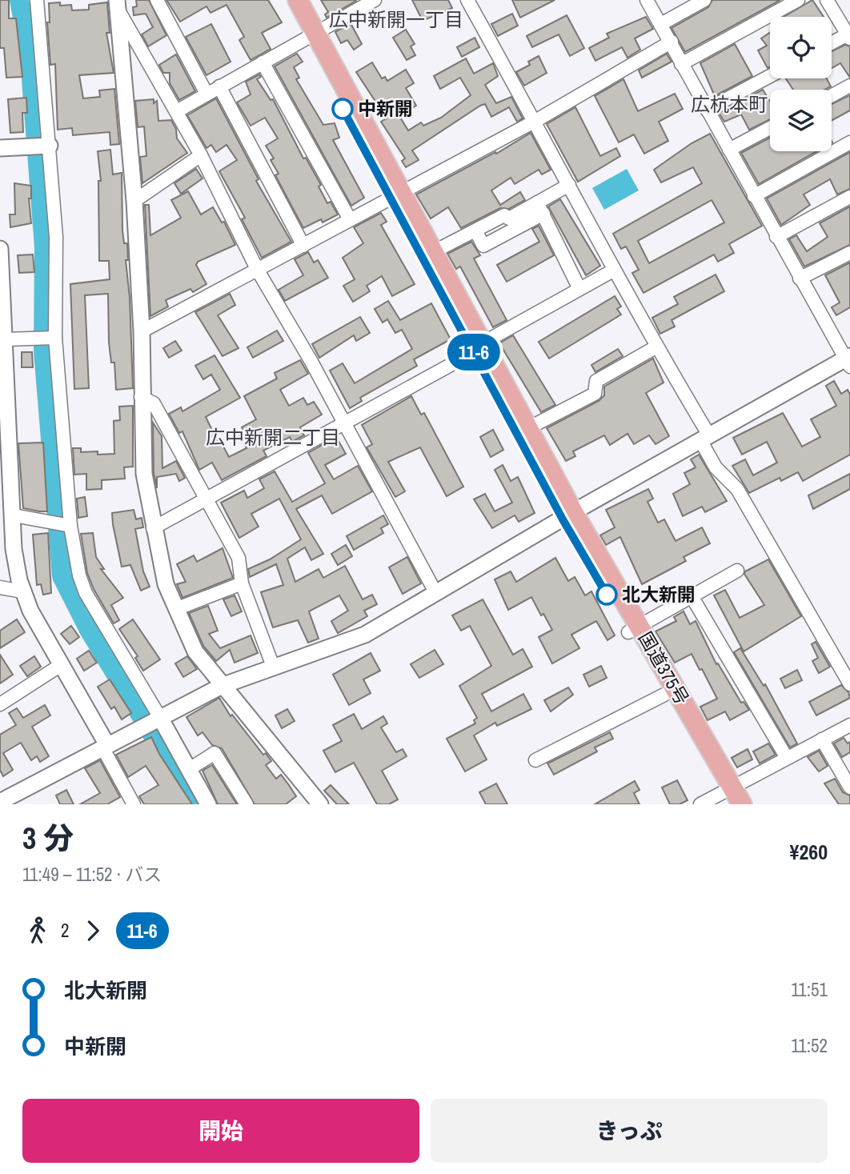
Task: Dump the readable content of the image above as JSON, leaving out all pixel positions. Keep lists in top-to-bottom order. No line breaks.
{"streets":{"highway":["国道375号"]},"districts":["広中新開一丁目","広杭本町","広中新開二丁目"],"places":["中新開","北大新開"],"lines":["bus line 11-6"],"page":{"on_map":"11-6","heading":["3 分","11:49 – 11:52 · バス","¥260"],"legs":["2","11-6"],"list":[{"name":"北大新開","value":"11:51"},{"name":"中新開","value":"11:52"}],"buttons":["開始","きっぷ"]}}
